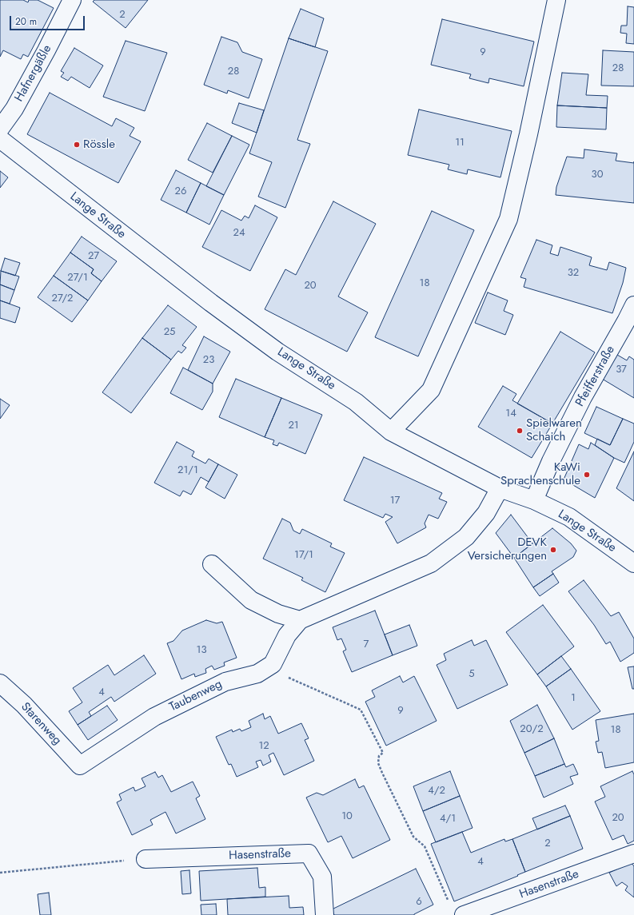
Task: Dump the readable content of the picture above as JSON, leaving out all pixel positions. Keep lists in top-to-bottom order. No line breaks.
{"streets":{"street":["Hafnergäßle","Lange Straße","Pfeifferstraße","Taubenweg","Starenweg","Hasenstraße"]},"crossings":[["Lange Straße","Pfeifferstraße"],["Taubenweg","Starenweg"]],"places":["Rössle","Spielwaren Schaich","KaWi Sprachenschule","DEVK Versicherungen"],"house_numbers":["2","9","28","28","11","30","26","24","27","32","27/1","18","20","27/2","25","23","37","14","21","21/1","17","17/1","7","13","5","4","1","9","20/2","18","12","4/2","10","20","4/1","2","4","6"],"scale_bar":"20 m"}
